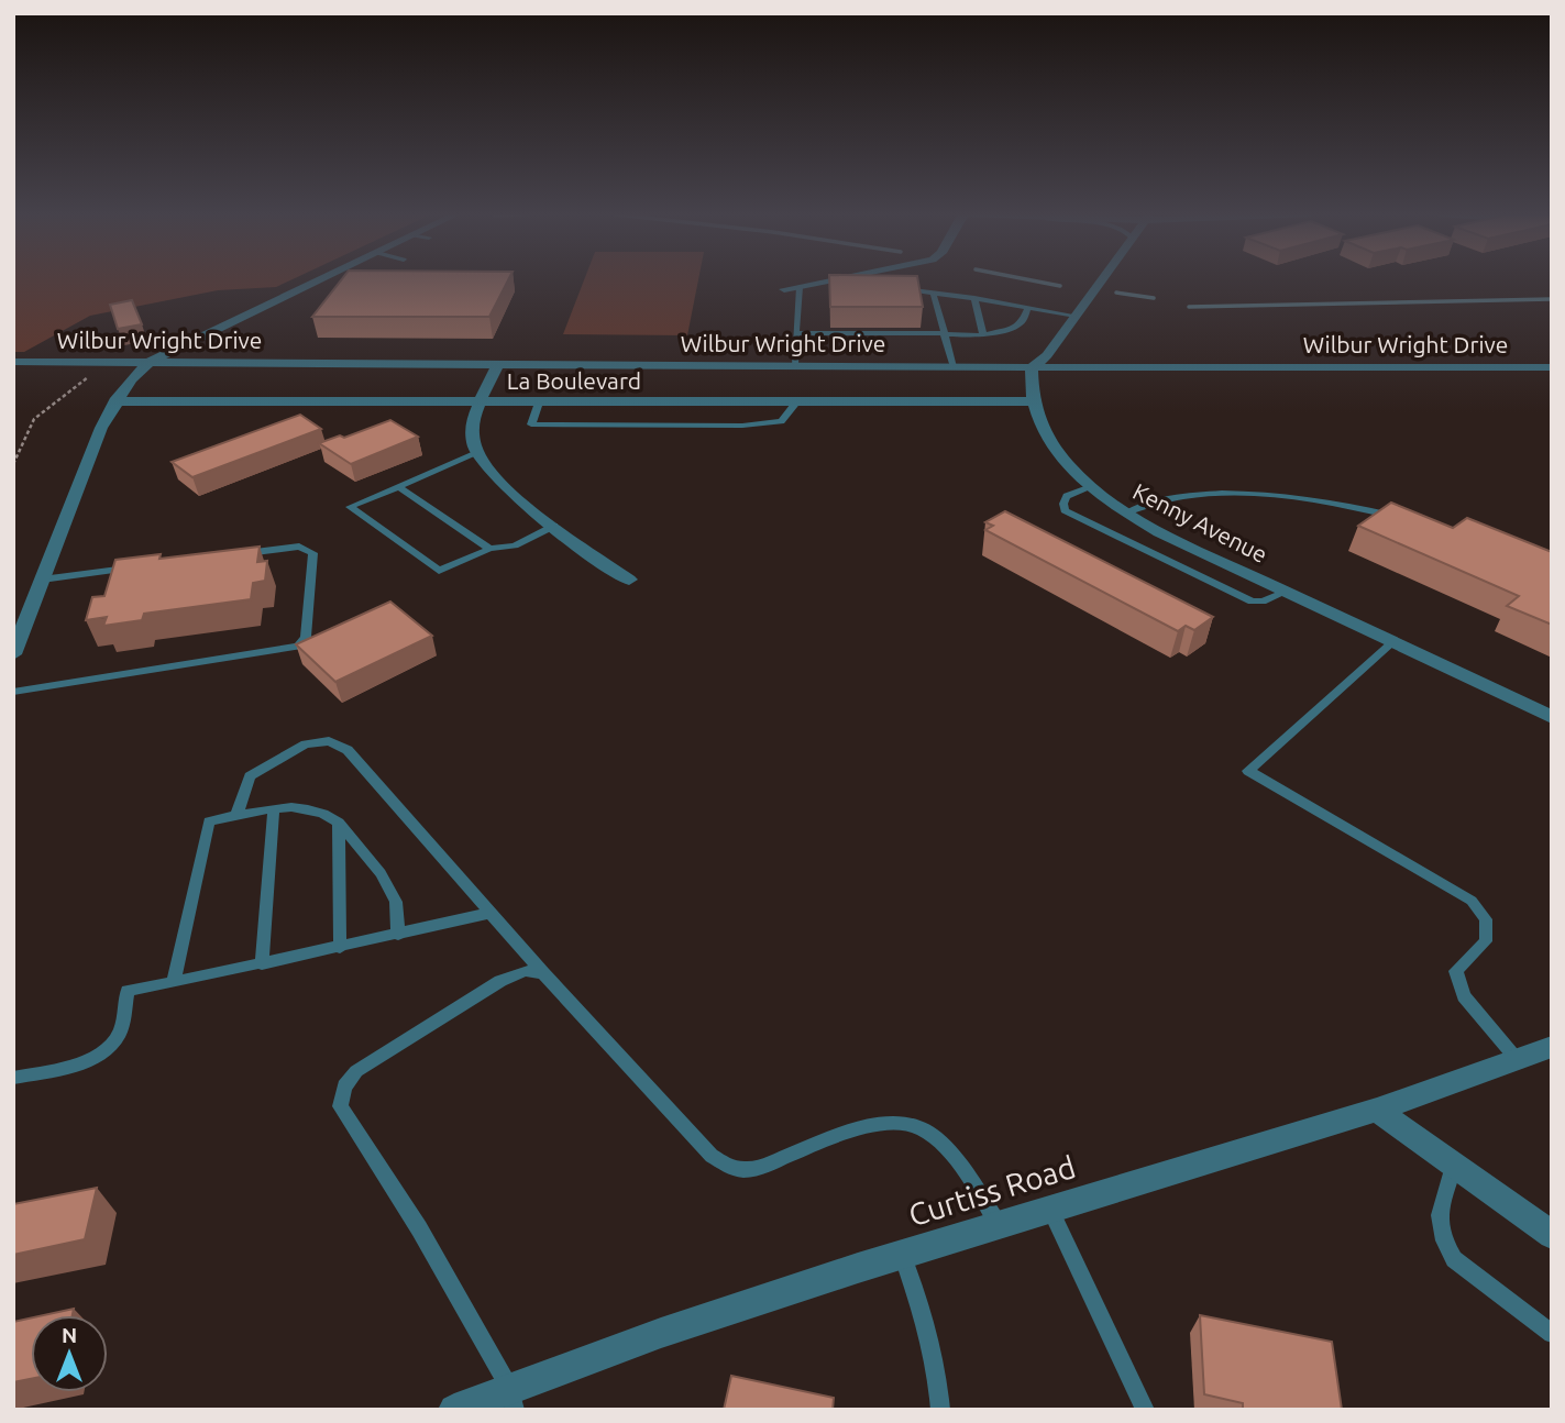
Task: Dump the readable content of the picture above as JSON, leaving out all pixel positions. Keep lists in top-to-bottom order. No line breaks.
{"streets":{"street":["Wilbur Wright Drive","La Boulevard","Kenny Avenue","Curtiss Road"]},"crossings":[["Wilbur Wright Drive","Kenny Avenue"],["La Boulevard","Kenny Avenue"]],"north":"top"}
